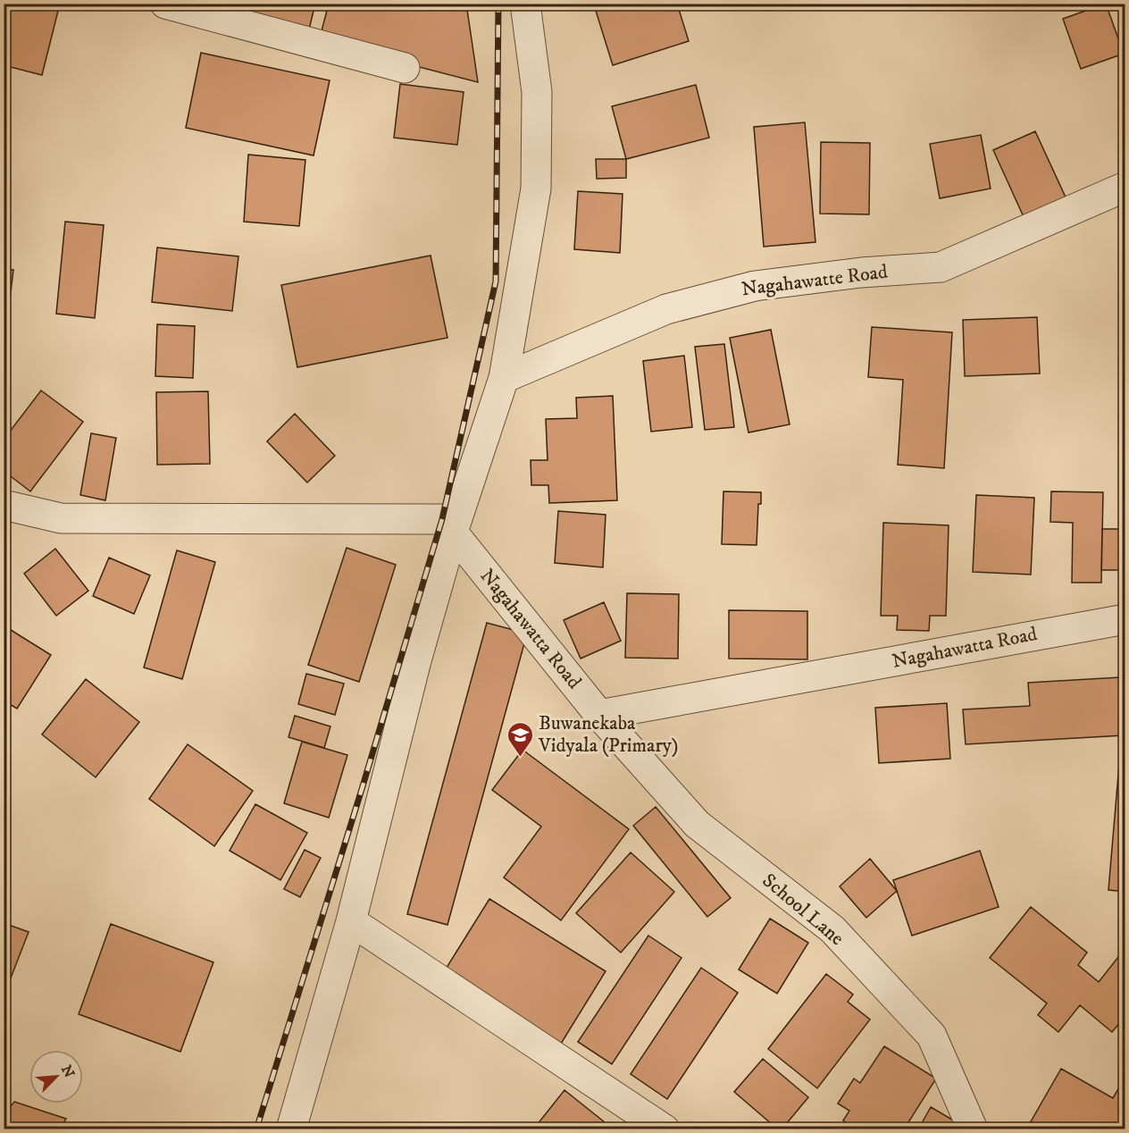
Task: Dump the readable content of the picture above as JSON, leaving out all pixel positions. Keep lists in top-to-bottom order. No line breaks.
{"streets":{"street":["Nagahawatte Road","Nagahawatta Road","School Lane"]},"crossings":[["Nagahawatta Road","School Lane"]],"places":{"school or university":["Buwanekaba Vidyala (Primary)"]},"north":"top right"}
